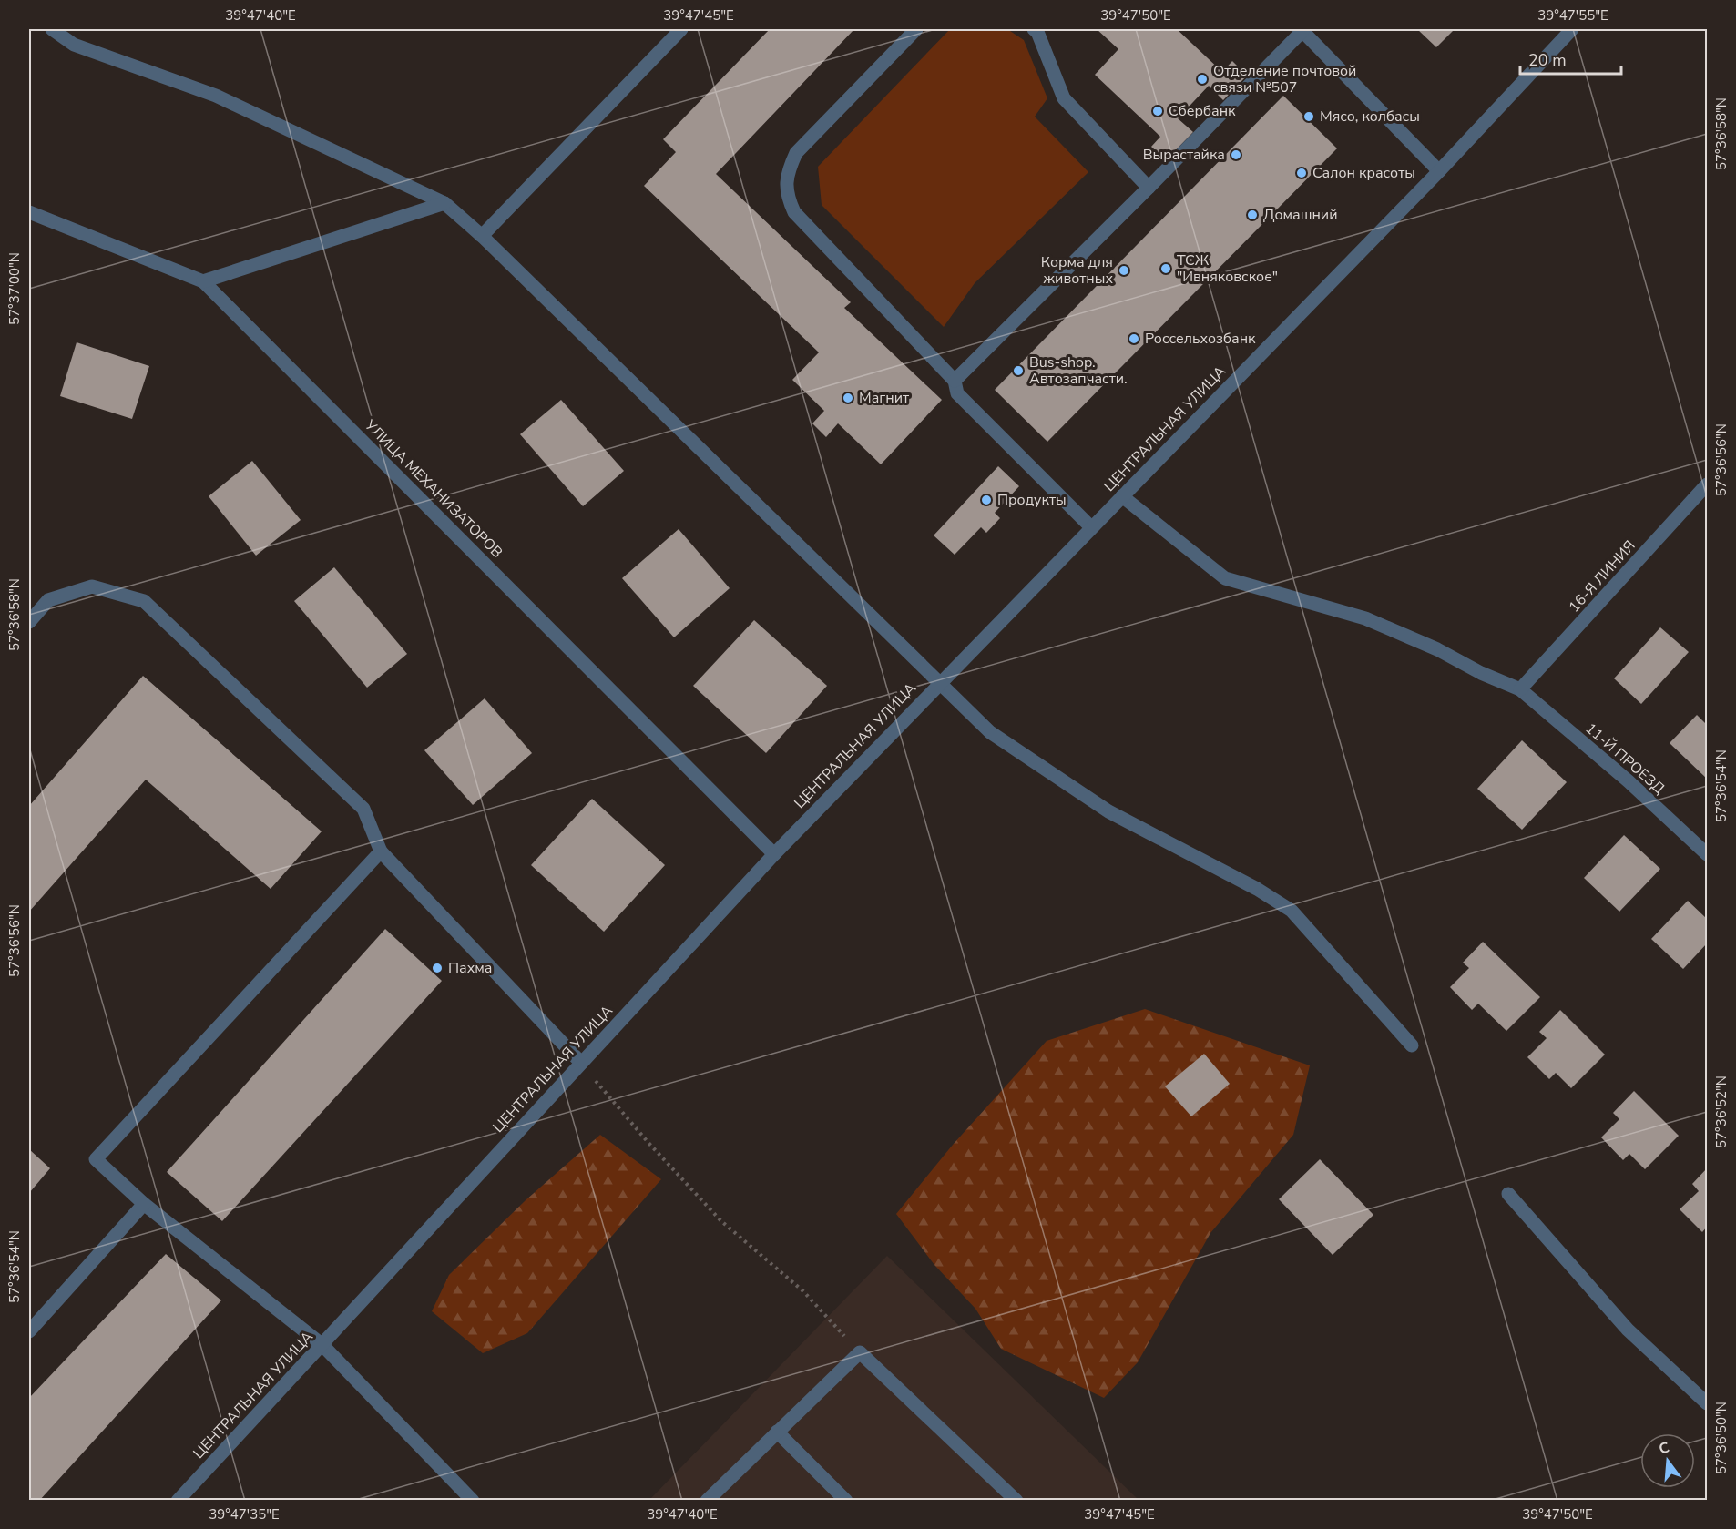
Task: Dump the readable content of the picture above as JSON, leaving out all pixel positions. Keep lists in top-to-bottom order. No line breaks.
{"streets":{"street":["ЦЕНТРАЛЬНАЯ УЛИЦА","УЛИЦА МЕХАНИЗАТОРОВ","16-Я ЛИНИЯ","11-Й ПРОЕЗД"]},"crossings":[["ЦЕНТРАЛЬНАЯ УЛИЦА","УЛИЦА МЕХАНИЗАТОРОВ"],["ЦЕНТРАЛЬНАЯ УЛИЦА","11-Й ПРОЕЗД"],["16-Я ЛИНИЯ","11-Й ПРОЕЗД"]],"places":["Отделение почтовой связи №507","Сбербанк","Мясо, колбасы","Вырастайка","Салон красоты","Домашний","ТСЖ \"Ивняковское\"","Корма для животных","Россельхозбанк","Bus-shop. Автозапчасти.","Магнит","Продукты","Пахма"],"scale_bar":"20 m","north":"top","coordinates":["39°47'40\"E","39°47'45\"E","39°47'50\"E","39°47'55\"E","57°36'58\"N","57°37'00\"N","57°36'56\"N","57°36'54\"N","57°36'52\"N","57°36'50\"N","39°47'35\"E"]}
